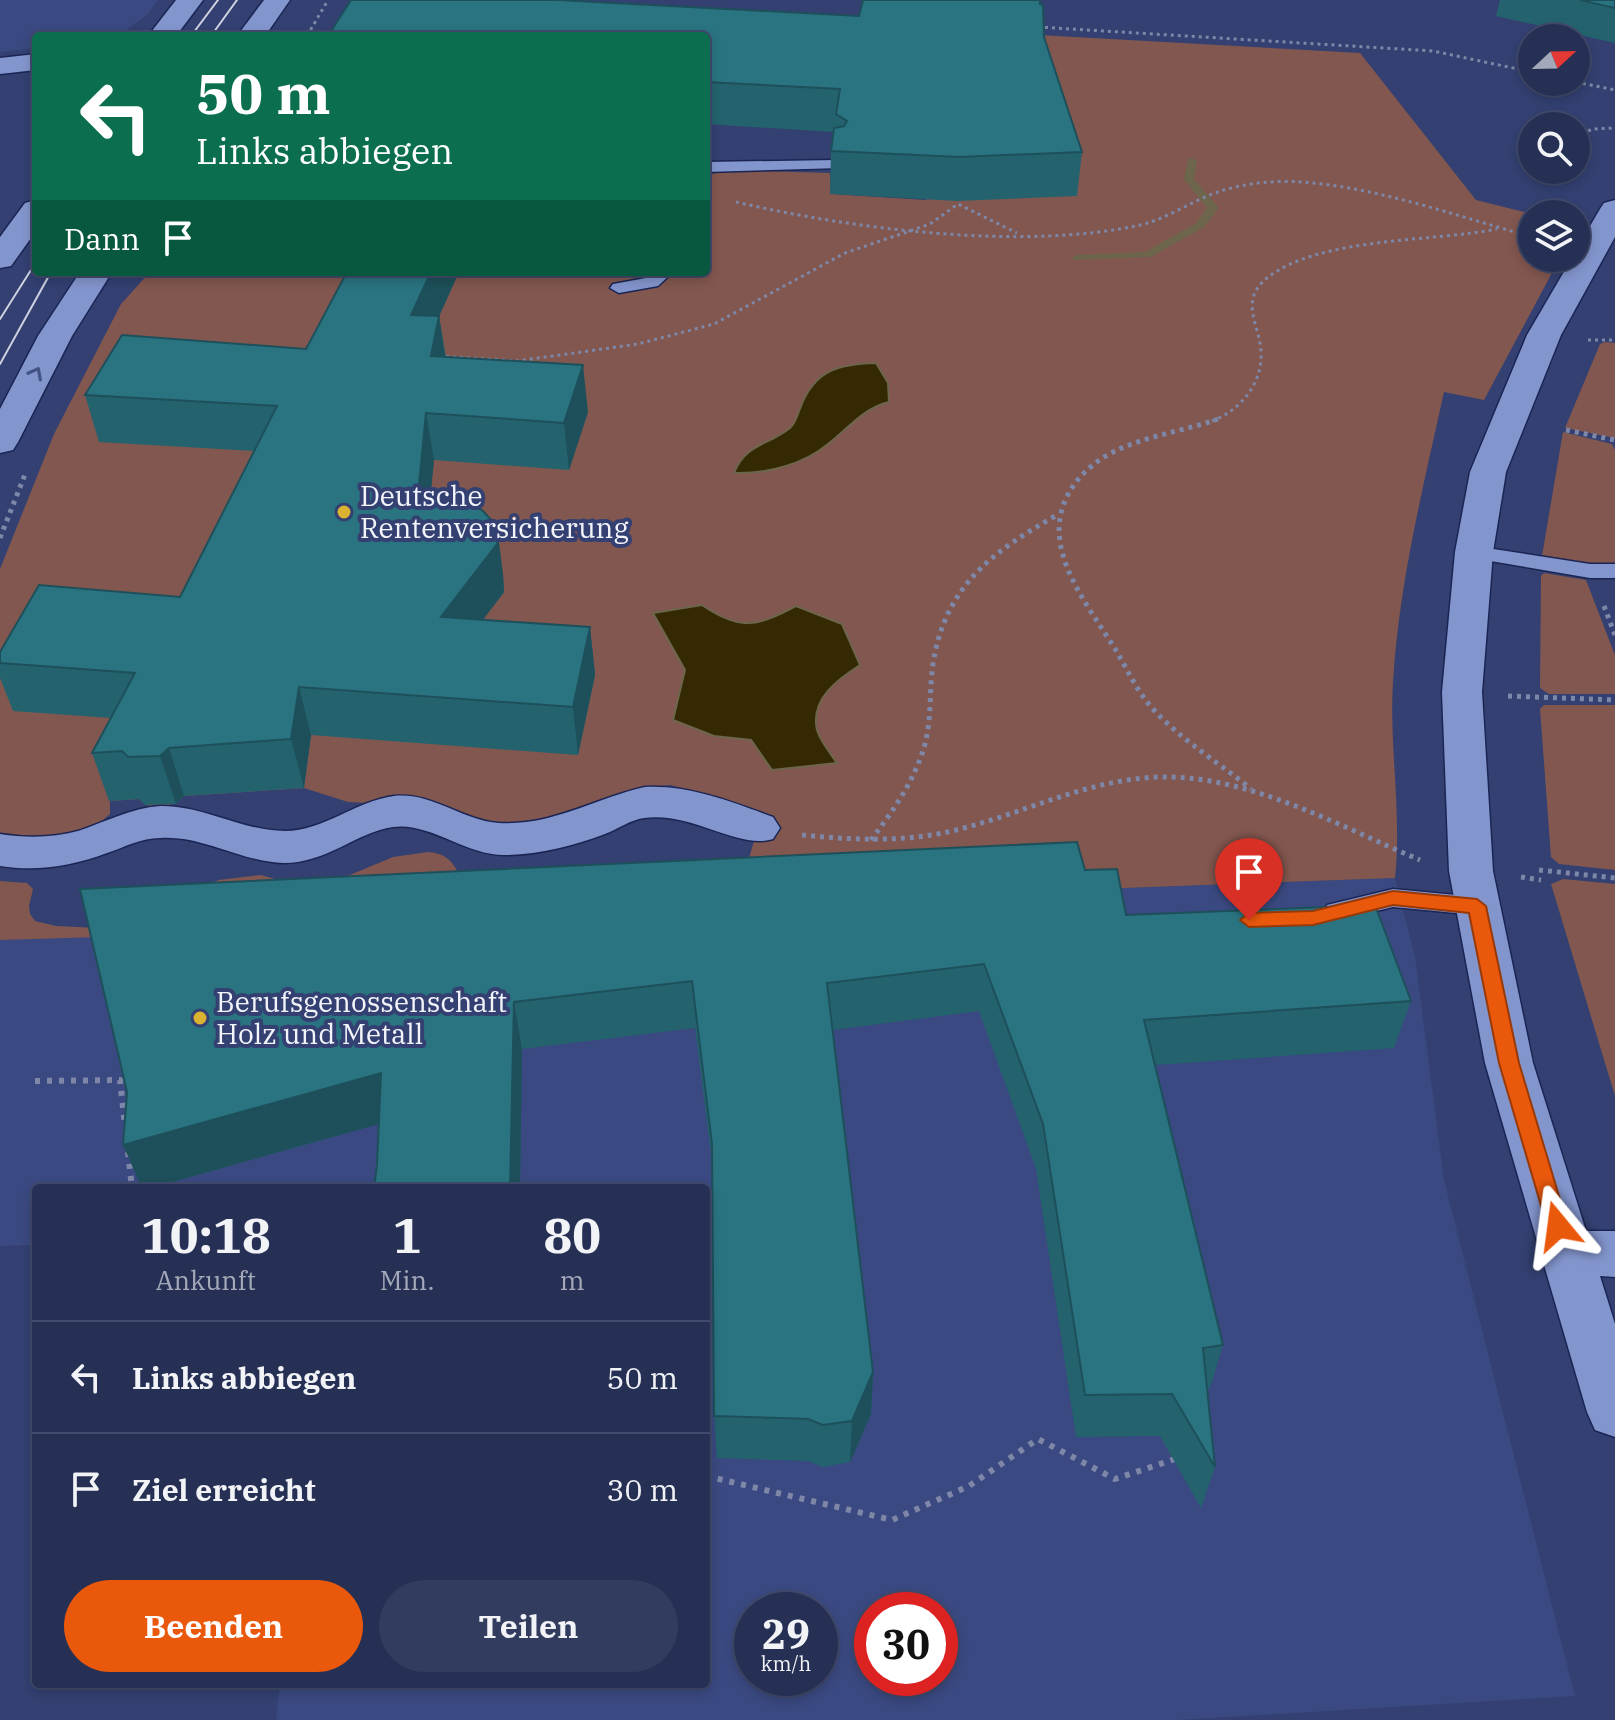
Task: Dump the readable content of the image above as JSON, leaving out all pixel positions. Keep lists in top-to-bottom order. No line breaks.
{"places":["Deutsche Rentenversicherung","Berufsgenossenschaft Holz und Metall"],"north":"right","page":{"turn":["50 m","Links abbiegen"],"then":"Dann","eta":["10:18","Ankunft","1","Min.","80","m"],"list":[{"name":"Links abbiegen","value":"50 m"},{"name":"Ziel erreicht","value":"30 m"}],"buttons":["Beenden","Teilen"],"speed":"29 km/h","limit":"30"}}
